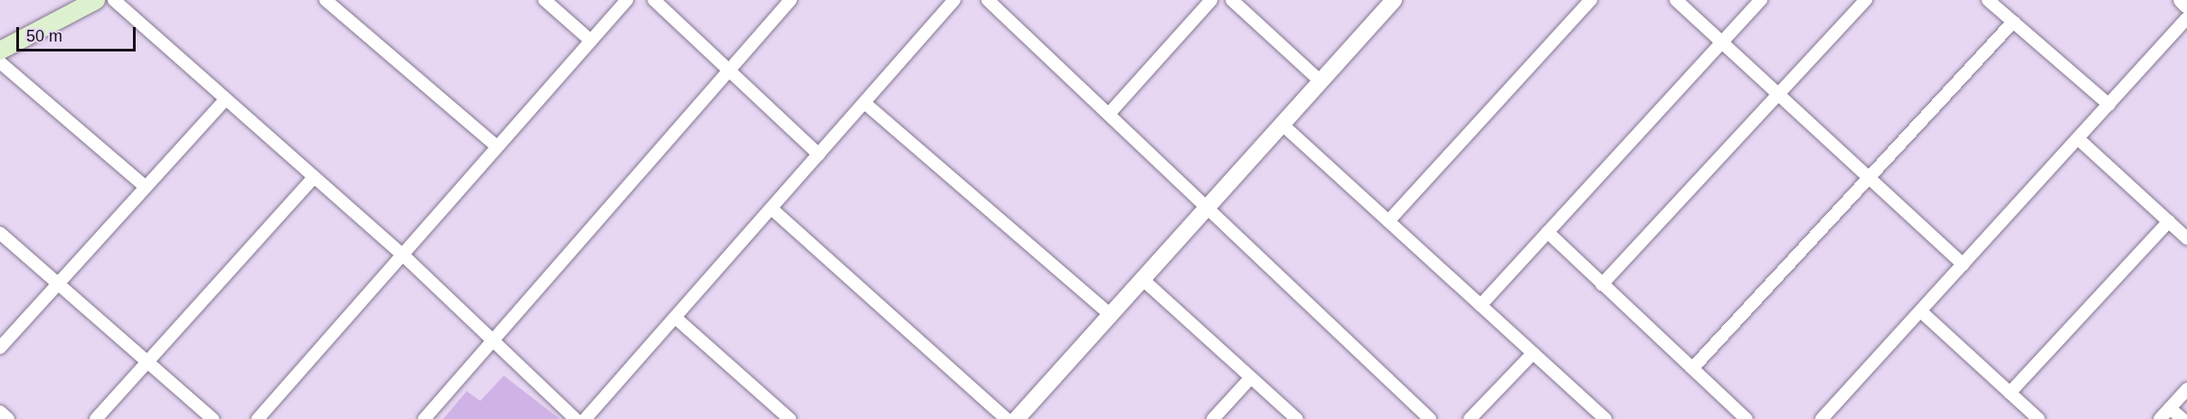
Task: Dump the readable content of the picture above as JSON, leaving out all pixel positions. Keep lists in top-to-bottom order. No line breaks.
{"scale_bar":"50 m"}
